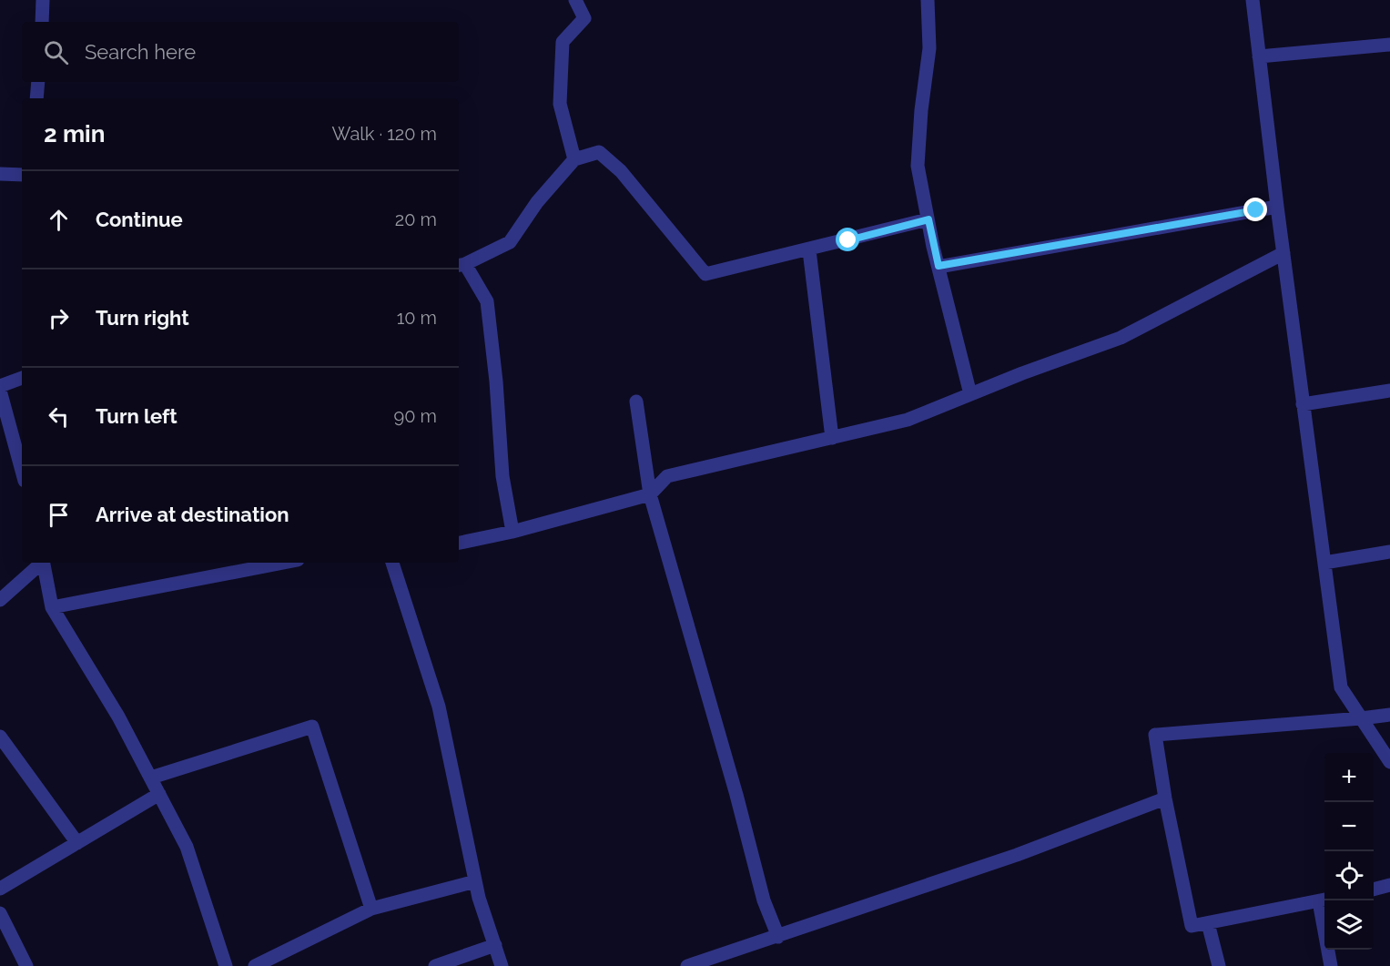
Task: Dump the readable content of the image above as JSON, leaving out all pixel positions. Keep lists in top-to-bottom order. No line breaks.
{"page":{"search":"Search here","heading":["2 min","Walk · 120 m"],"list":[["Continue","20 m"],["Turn right","10 m"],["Turn left","90 m"],"Arrive at destination"],"map_buttons":["+","−"]}}
